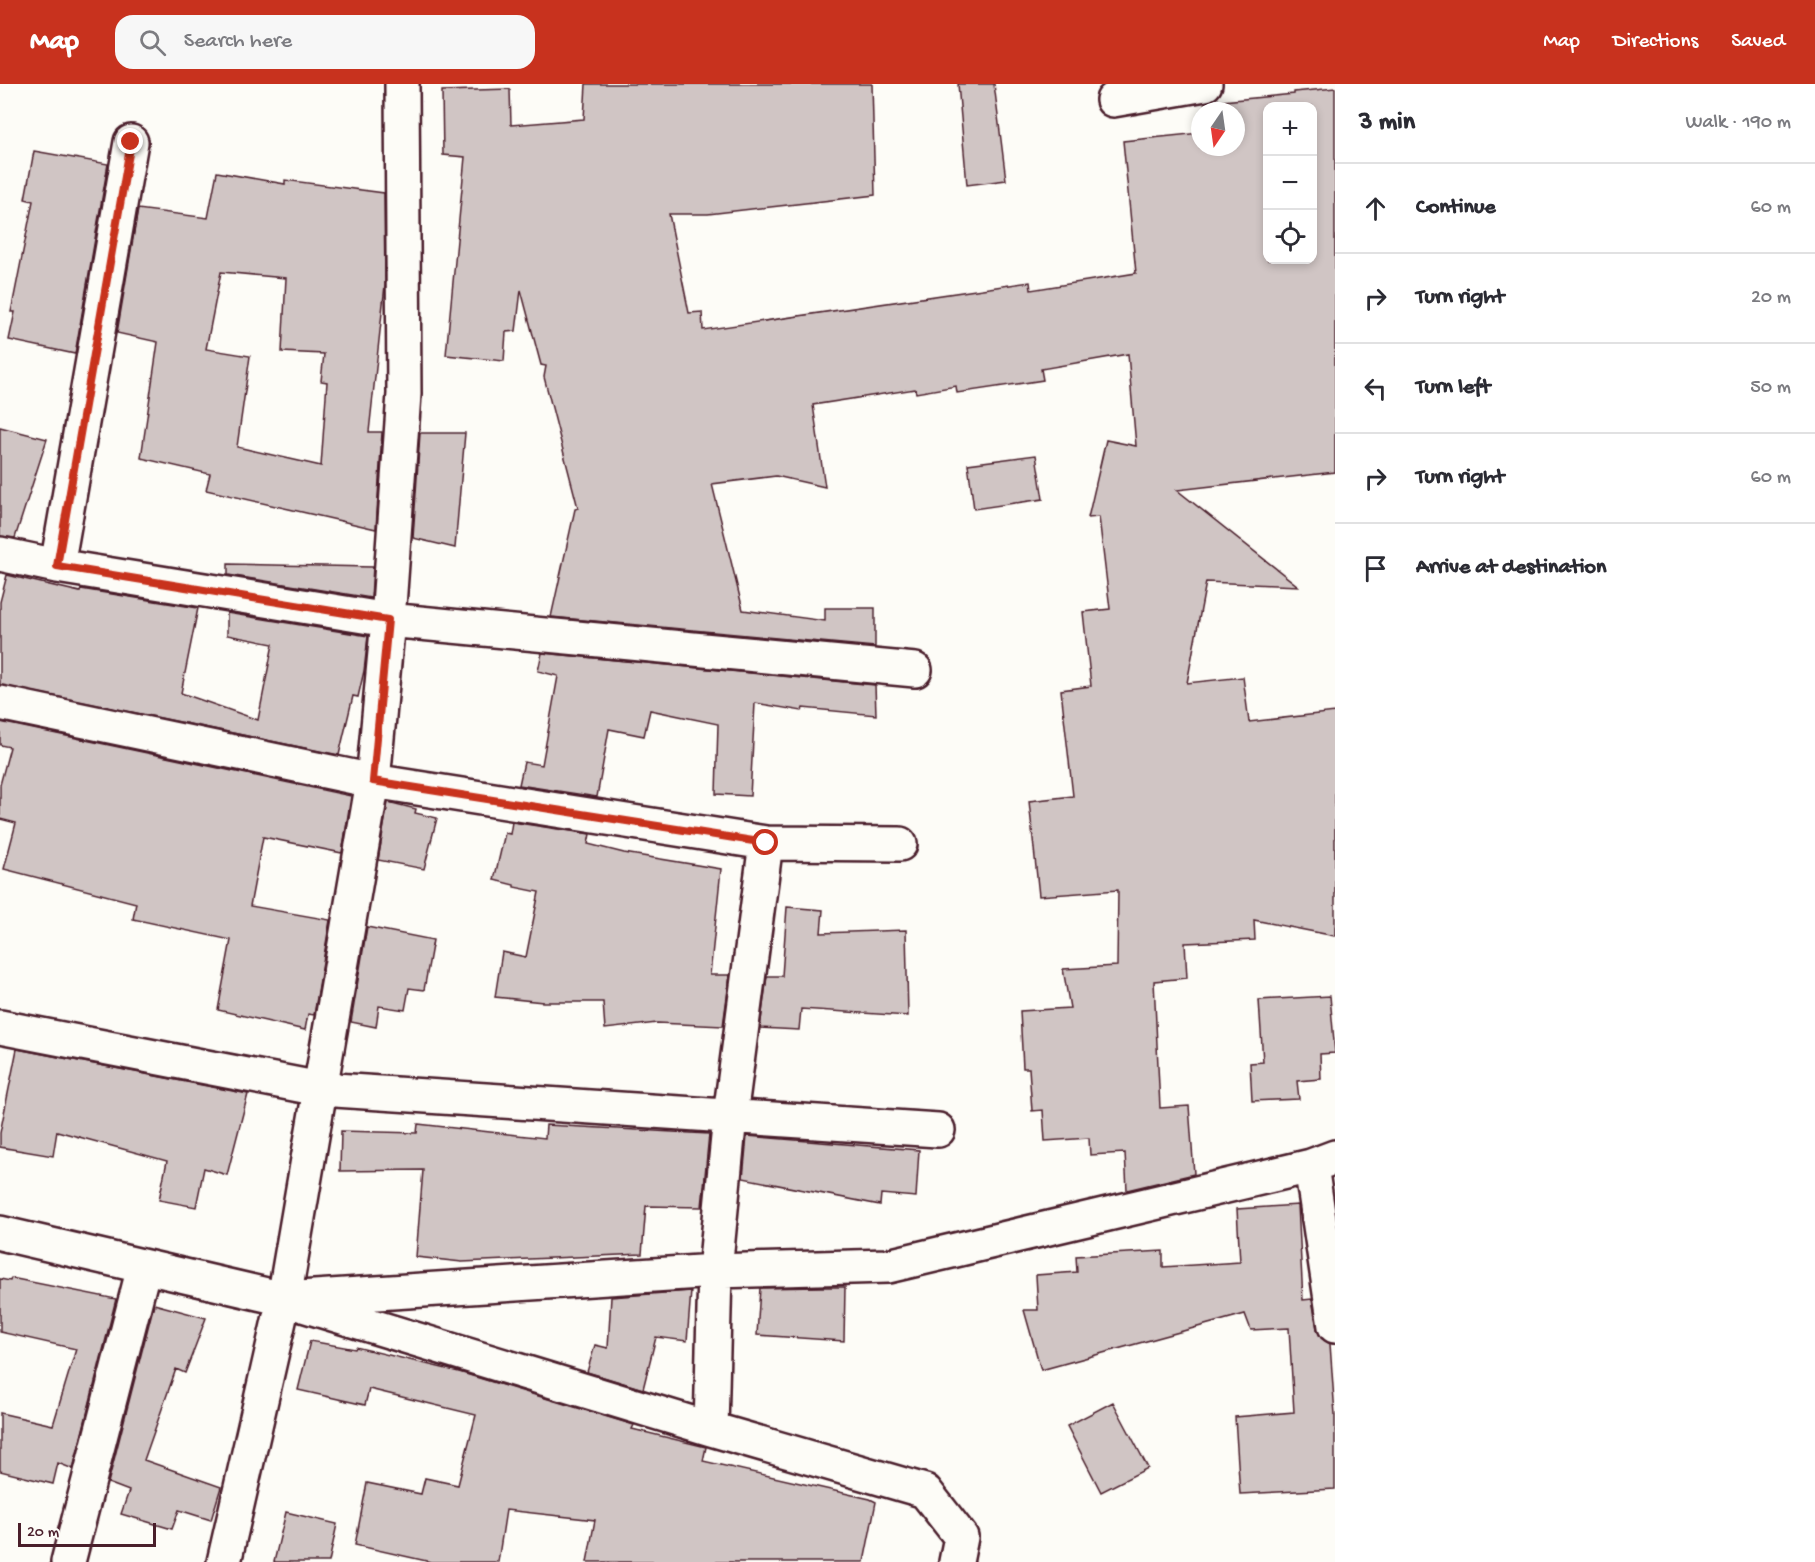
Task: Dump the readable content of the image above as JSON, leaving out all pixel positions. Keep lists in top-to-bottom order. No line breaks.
{"scale_bar":"20 m","north":"bottom","page":{"header":"Map","search":"Search here","nav":["Map","Directions","Saved"],"heading":["3 min","Walk · 190 m"],"map_buttons":["+","−"],"list":[["Continue","60 m"],["Turn right","20 m"],["Turn left","50 m"],["Turn right","60 m"],"Arrive at destination"],"scale":"20 m"}}
